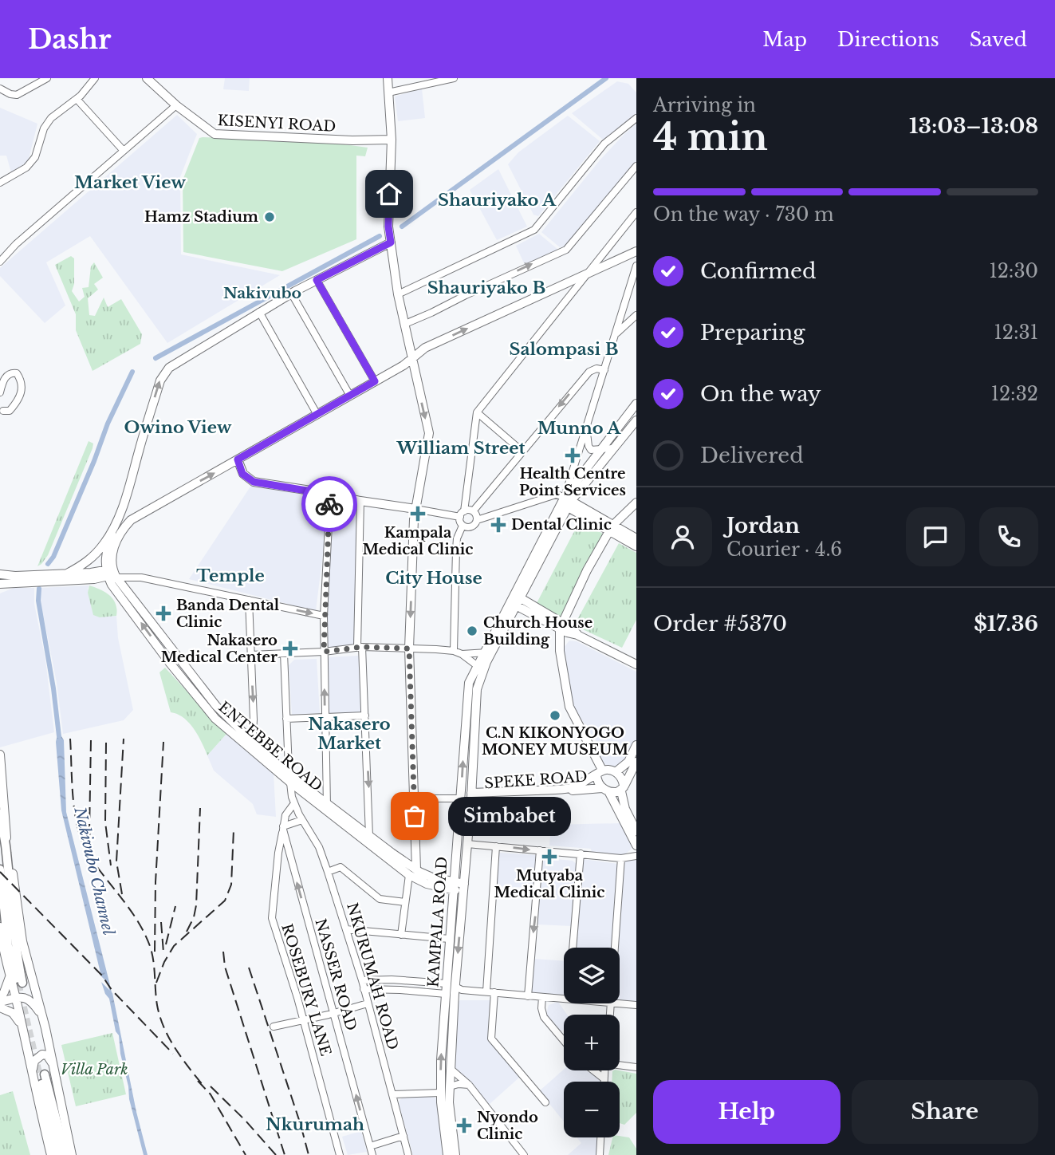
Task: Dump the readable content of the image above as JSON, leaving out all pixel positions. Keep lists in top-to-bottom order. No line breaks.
{"streets":{"main road":["KISENYI ROAD","ENTEBBE ROAD","SPEKE ROAD","KAMPALA ROAD"],"street":["NASSER ROAD","NKURUMAH ROAD","ROSEBURY LANE"]},"crossings":[["ENTEBBE ROAD","KAMPALA ROAD"],["ENTEBBE ROAD","NKURUMAH ROAD"],["SPEKE ROAD","KAMPALA ROAD"],["NASSER ROAD","ROSEBURY LANE"]],"one_way":["NASSER ROAD"],"districts":["Market View","Shauriyako A","Shauriyako B","Nakivubo","Salompasi B","Owino View","Munno A","William Street","Temple","City House","Nakasero Market","Nkurumah"],"water":["Nakivubo Channel"],"parks":["Villa Park"],"places":{"other":["Hamz Stadium","Church House Building","C.N KIKONYOGO MONEY MUSEUM","Simbabet"],"health":["Health Centre Point Services","Kampala Medical Clinic","Dental Clinic","Banda Dental Clinic","Nakasero Medical Center","Mutyaba Medical Clinic","Nyondo Clinic"]},"page":{"header":"Dashr","nav":["Map","Directions","Saved"],"heading":["4 min","Arriving in","13:03–13:08"],"panel":["Jordan","Courier · 4.6","Order #5370","$17.36"],"bar":"On the way · 730 m","list":[["Confirmed","12:30"],["Preparing","12:31"],["On the way","12:32"],"Delivered"],"bubble":"Simbabet","map_buttons":["+","−"],"buttons":["Help","Share"]}}
